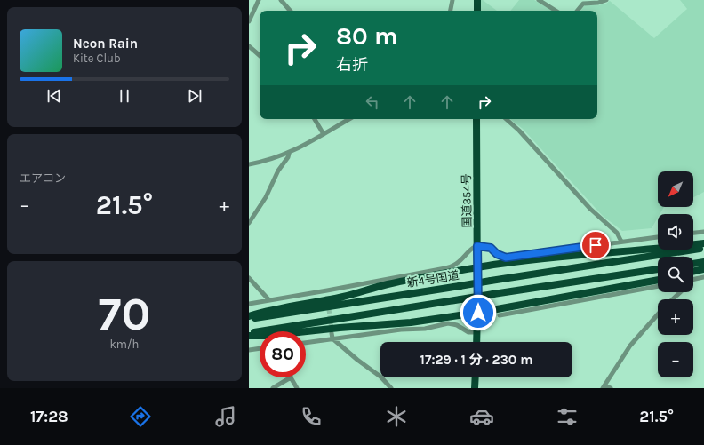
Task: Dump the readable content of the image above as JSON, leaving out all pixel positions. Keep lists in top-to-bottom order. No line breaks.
{"streets":{"highway":["国道354号","新4号国道"]},"north":"bottom left","page":{"turn":["80 m","右折"],"song":["Neon Rain","Kite Club"],"tile":["エアコン",["70","km/h"]],"map_buttons":["+","−"],"heat":["−","21.5°","+"],"limit":"80","trip":"17:29 · 1 分 · 230 m","tabs":["17:28","21.5°"]}}
